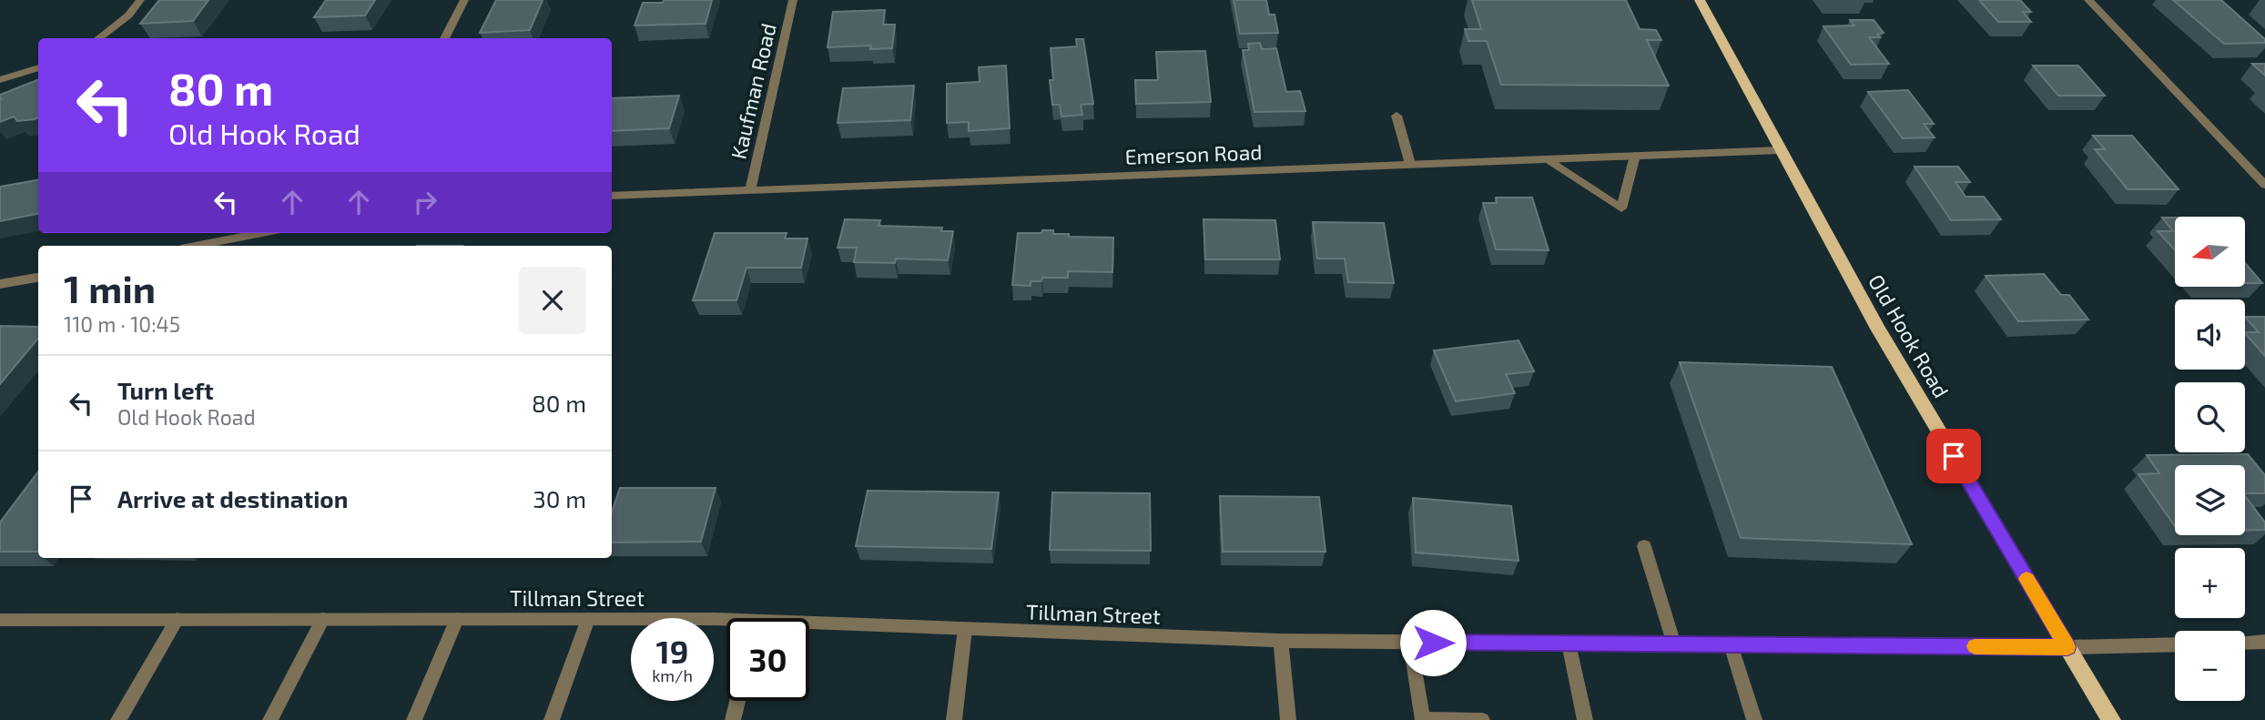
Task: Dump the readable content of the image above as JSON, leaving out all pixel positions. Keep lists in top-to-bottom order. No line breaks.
{"streets":{"main road":["Old Hook Road"],"street":["Kaufman Road","Emerson Road","Tillman Street"]},"crossings":[["Kaufman Road","Emerson Road"],["Emerson Road","Old Hook Road"],["Old Hook Road","Tillman Street"]],"north":"left","page":{"turn":["80 m","Old Hook Road"],"map_buttons":["+","−"],"heading":["1 min","110 m · 10:45"],"list":[{"name":"Turn left","note":"Old Hook Road","value":"80 m"},{"name":"Arrive at destination","value":"30 m"}],"speed":"19 km/h","limit":"30"}}
